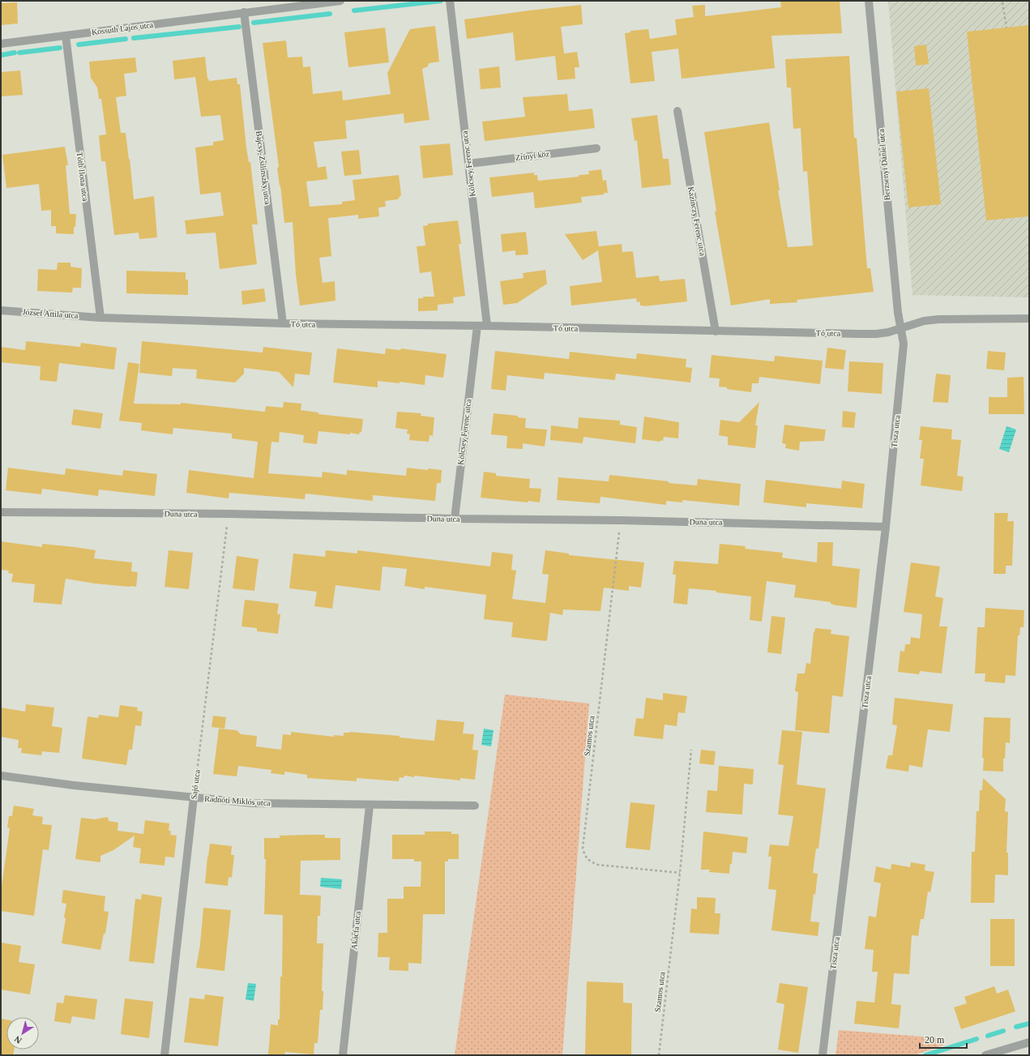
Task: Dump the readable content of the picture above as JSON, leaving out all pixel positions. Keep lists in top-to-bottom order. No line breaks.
{"streets":{"street":["Kossuth Lajos utca","Zrínyi köz","Kölcsey Ferenc utca","Berzsenyi Dániel utca","Bajcsy-Zsilinszky utca","Tóth Ilona utca","Kazinczy Ferenc utca","József Attila utca","Tó utca","Tisza utca","Duna utca","Sajó utca","Radnóti Miklós utca","Akácfa utca"],"path":["Szamos utca"]},"crossings":[["Kossuth Lajos utca","Bajcsy-Zsilinszky utca"],["Kossuth Lajos utca","Tóth Ilona utca"],["Zrínyi köz","Kölcsey Ferenc utca"],["Kölcsey Ferenc utca","Tó utca"],["Kölcsey Ferenc utca","Duna utca"],["Berzsenyi Dániel utca","Tó utca"],["Berzsenyi Dániel utca","Tisza utca"],["Bajcsy-Zsilinszky utca","Tó utca"],["Tóth Ilona utca","József Attila utca"],["Tóth Ilona utca","Tó utca"],["Kazinczy Ferenc utca","Tó utca"],["József Attila utca","Tó utca"],["Tó utca","Tisza utca"],["Tisza utca","Duna utca"],["Duna utca","Szamos utca"],["Duna utca","Sajó utca"],["Sajó utca","Radnóti Miklós utca"],["Radnóti Miklós utca","Akácfa utca"]],"scale_bar":"20 m","north":"bottom left"}
